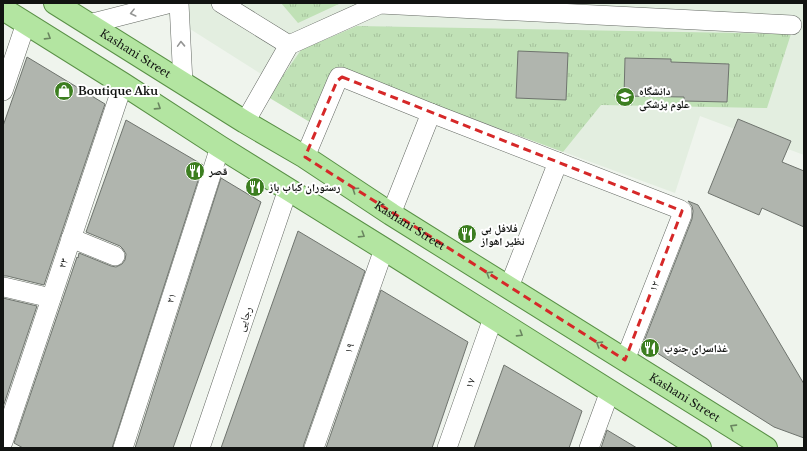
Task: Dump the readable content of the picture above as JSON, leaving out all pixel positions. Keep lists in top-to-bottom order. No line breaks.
{"streets":{"main road":["Kashani Street"],"street":["۲۳","۱۲","۲۱","رجایی","۱۹","۱۷"]},"crossings":[["Kashani Street","۱۲"]],"places":{"shop":["Boutique Aku"],"school or university":["دانشگاه علوم پزشکی"],"restaurant":["قصر","رستوران کباب باز","فلافل بی نظیر اهواز","غذاسرای جنوب"]}}
